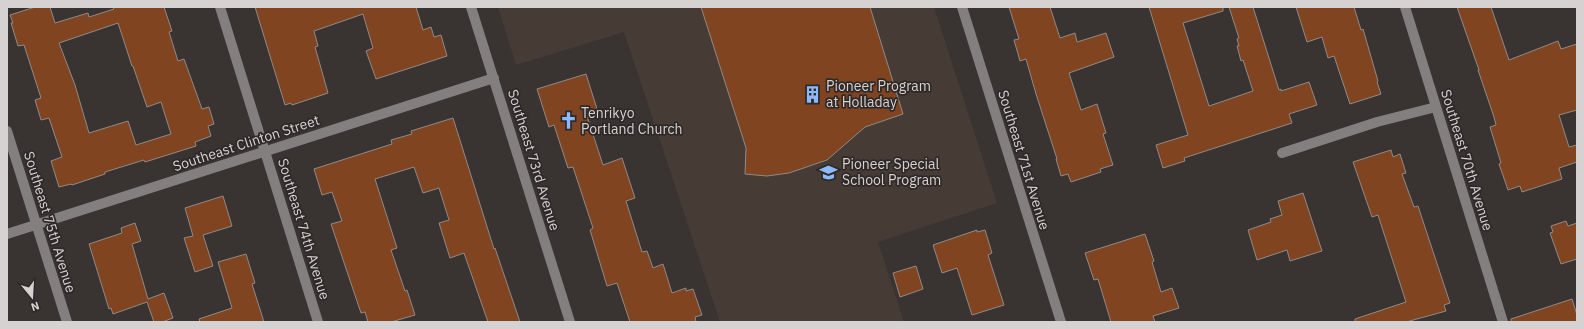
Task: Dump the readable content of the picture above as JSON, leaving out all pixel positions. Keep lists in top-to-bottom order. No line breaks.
{"streets":{"street":["Southeast Clinton Street","Southeast 73rd Avenue","Southeast 71st Avenue","Southeast 70th Avenue","Southeast 75th Avenue","Southeast 74th Avenue"]},"crossings":[["Southeast Clinton Street","Southeast 73rd Avenue"],["Southeast Clinton Street","Southeast 75th Avenue"],["Southeast Clinton Street","Southeast 74th Avenue"]],"places":{"building":["Pioneer Program at Holladay"],"church":["Tenrikyo Portland Church"],"school or university":["Pioneer Special School Program"]},"north":"bottom"}
